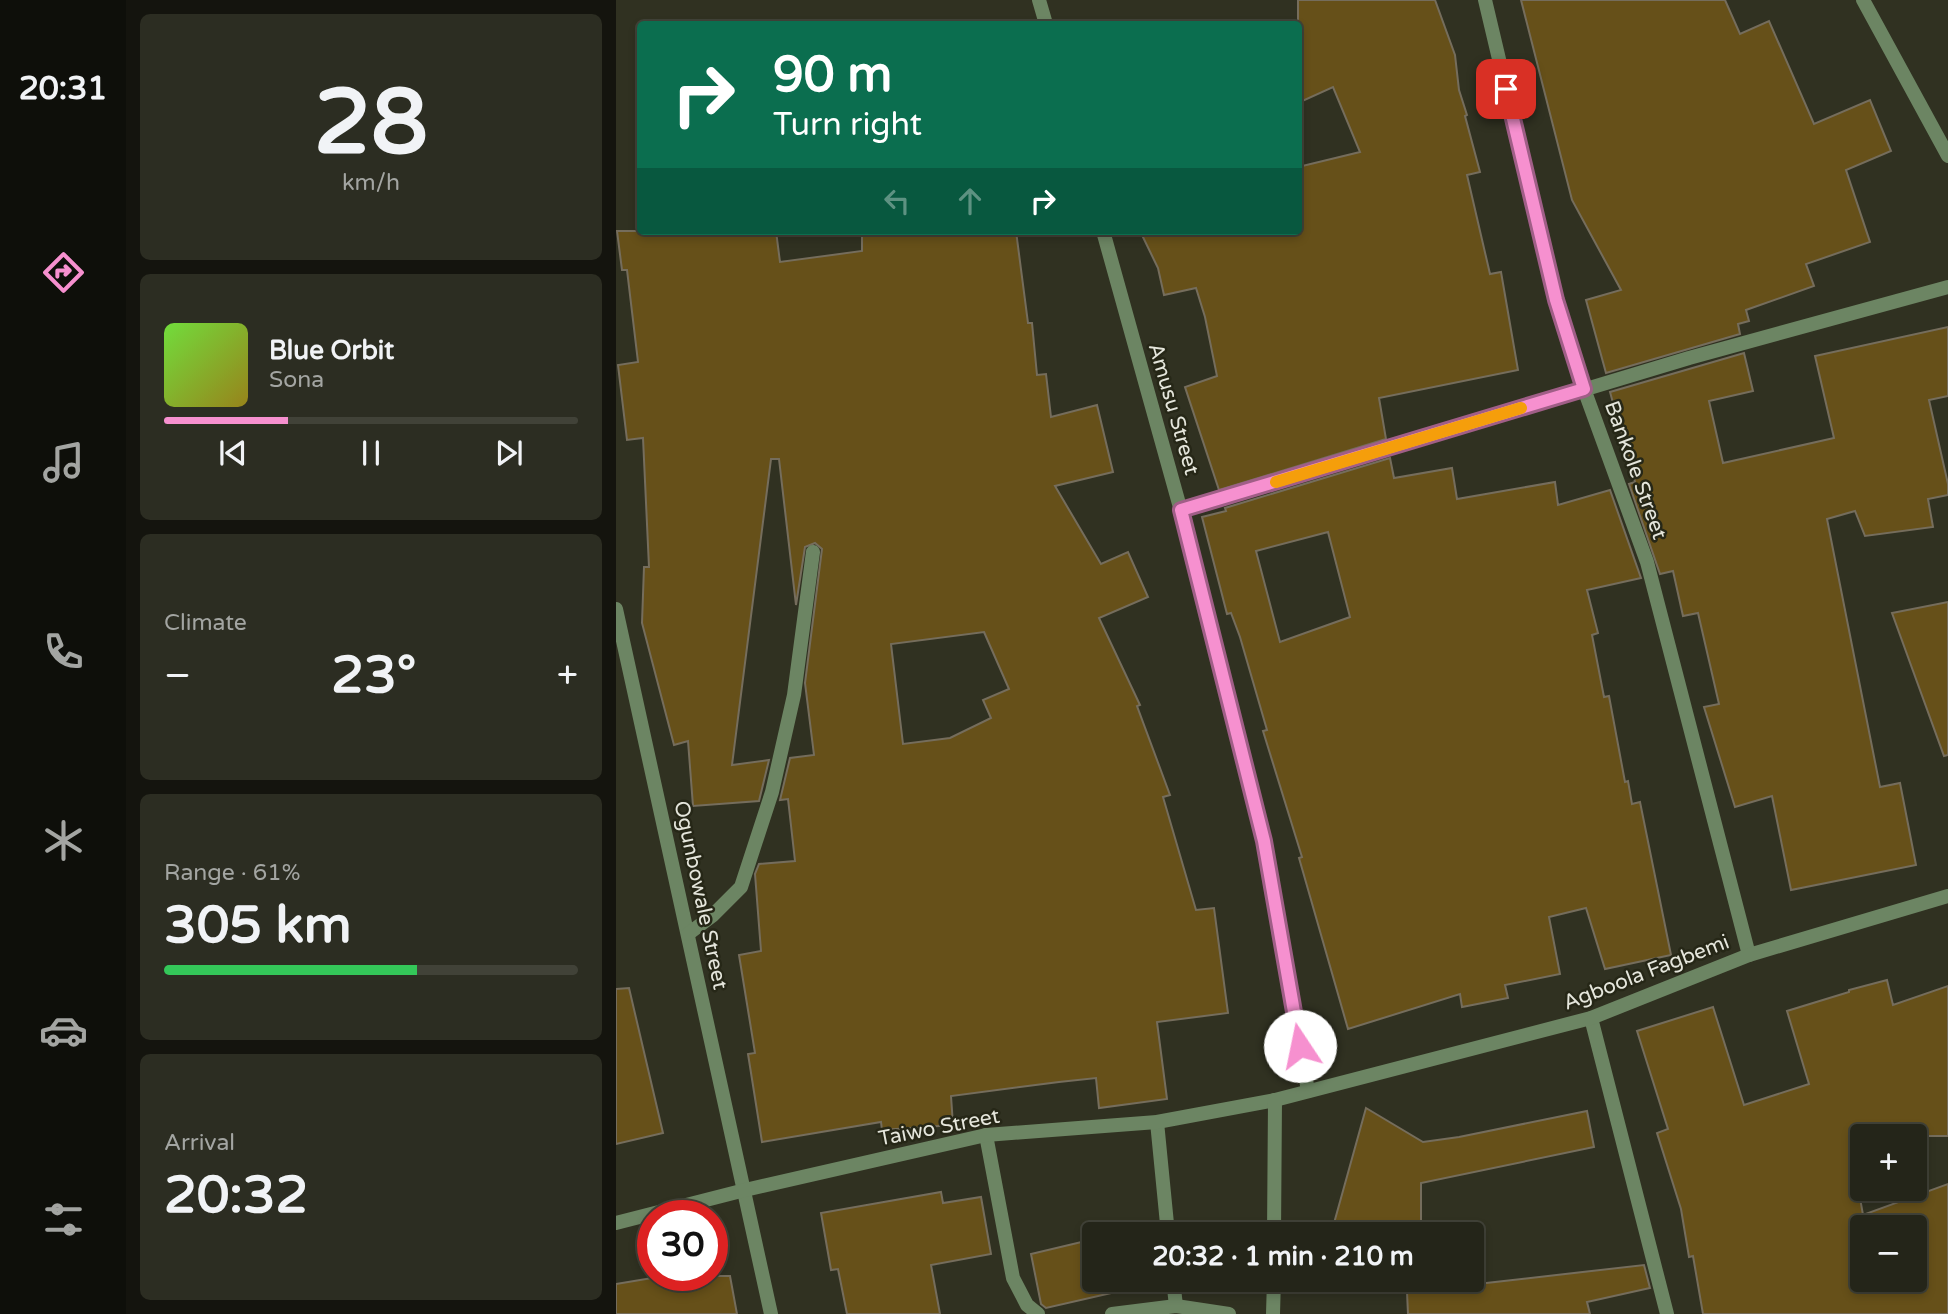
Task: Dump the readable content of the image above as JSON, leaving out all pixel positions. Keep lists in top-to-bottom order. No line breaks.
{"streets":{"street":["Amusu Street","Bankole Street","Ogunbowale Street","Agboola Fagbemi","Taiwo Street"]},"crossings":[["Amusu Street","Agboola Fagbemi"],["Bankole Street","Agboola Fagbemi"],["Ogunbowale Street","Taiwo Street"],["Agboola Fagbemi","Taiwo Street"]],"page":{"tabs":"20:31","tile":[["28","km/h"],"Climate",["Range · 61%","305 km"],["Arrival","20:32"]],"turn":["90 m","Turn right"],"song":["Blue Orbit","Sona"],"heat":["−","23°","+"],"map_buttons":["+","−"],"limit":"30","trip":"20:32 · 1 min · 210 m"}}
